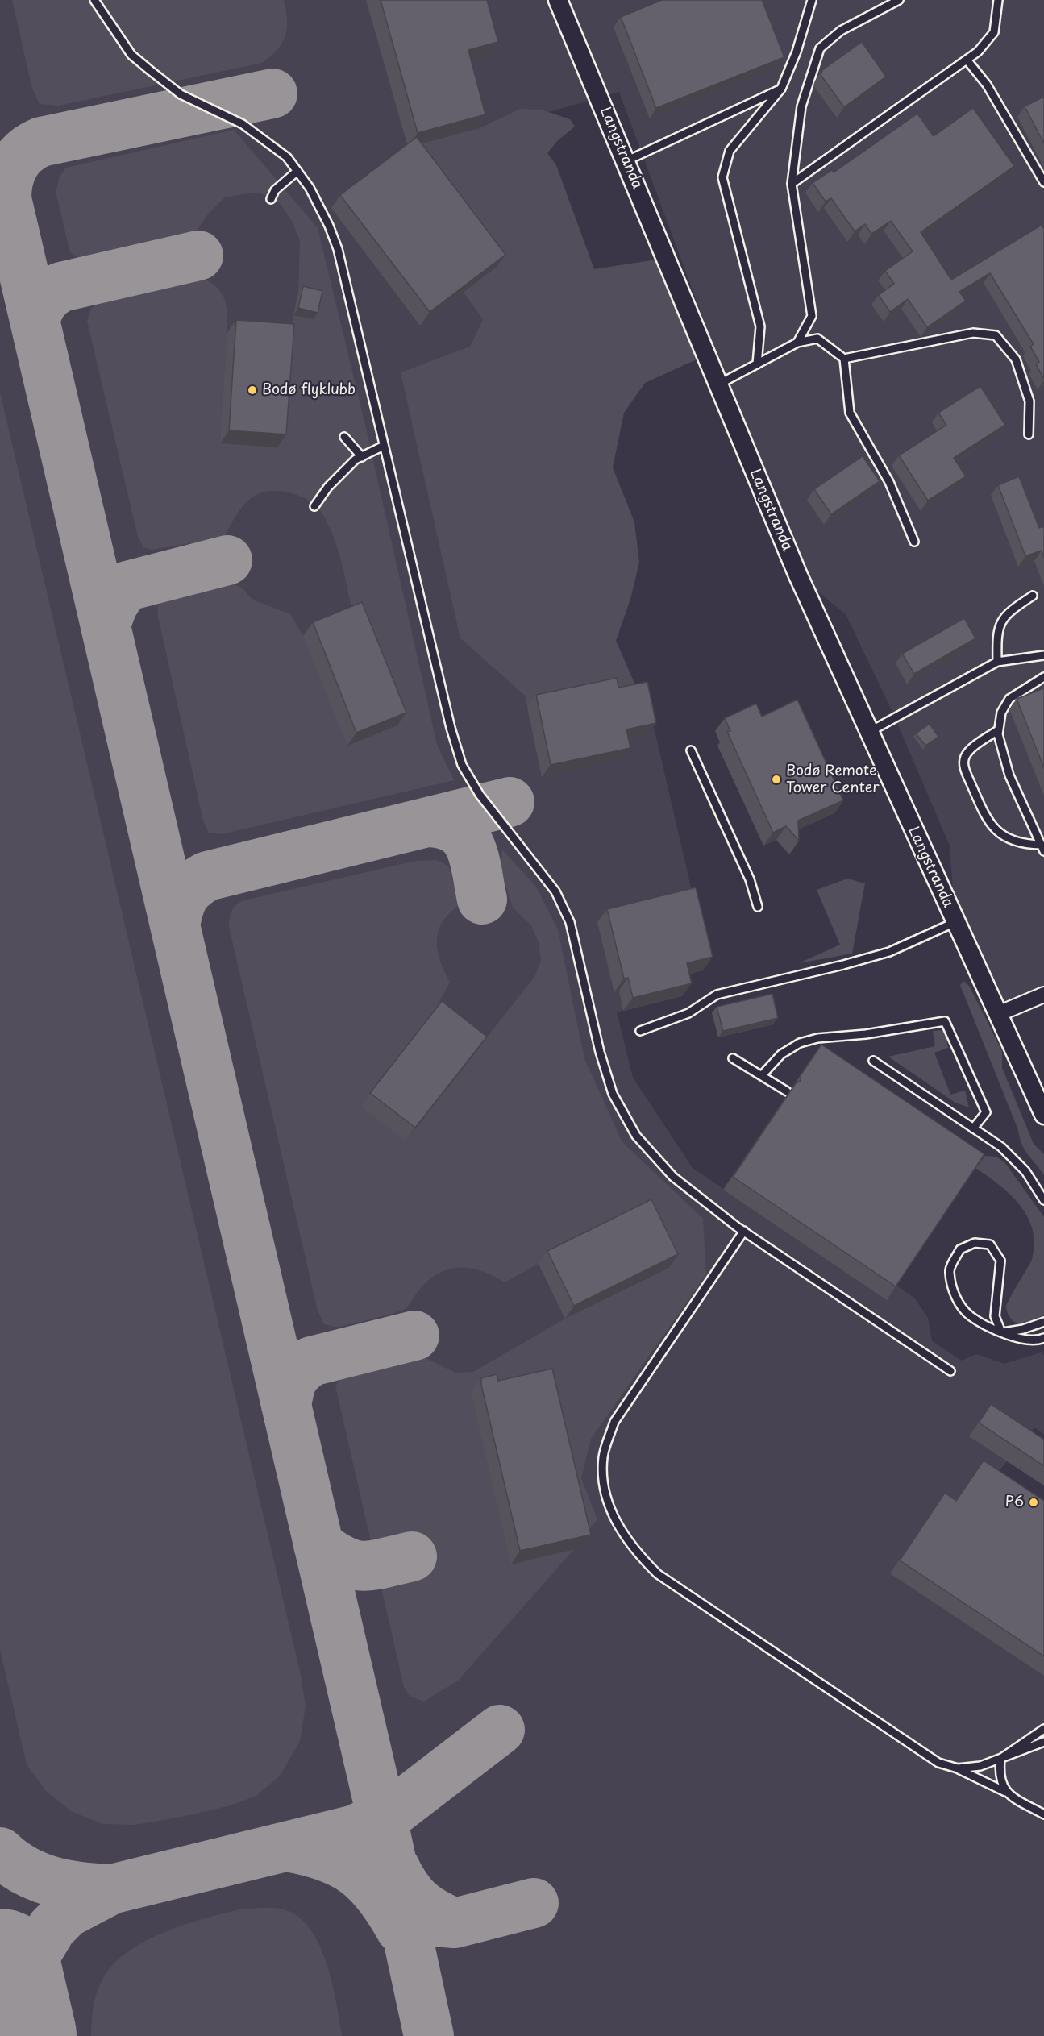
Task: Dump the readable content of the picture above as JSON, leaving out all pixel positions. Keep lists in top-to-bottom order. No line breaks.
{"streets":{"street":["Langstranda"]},"places":["Bodø flyklubb","Bodø Remote Tower Center","P6"]}
